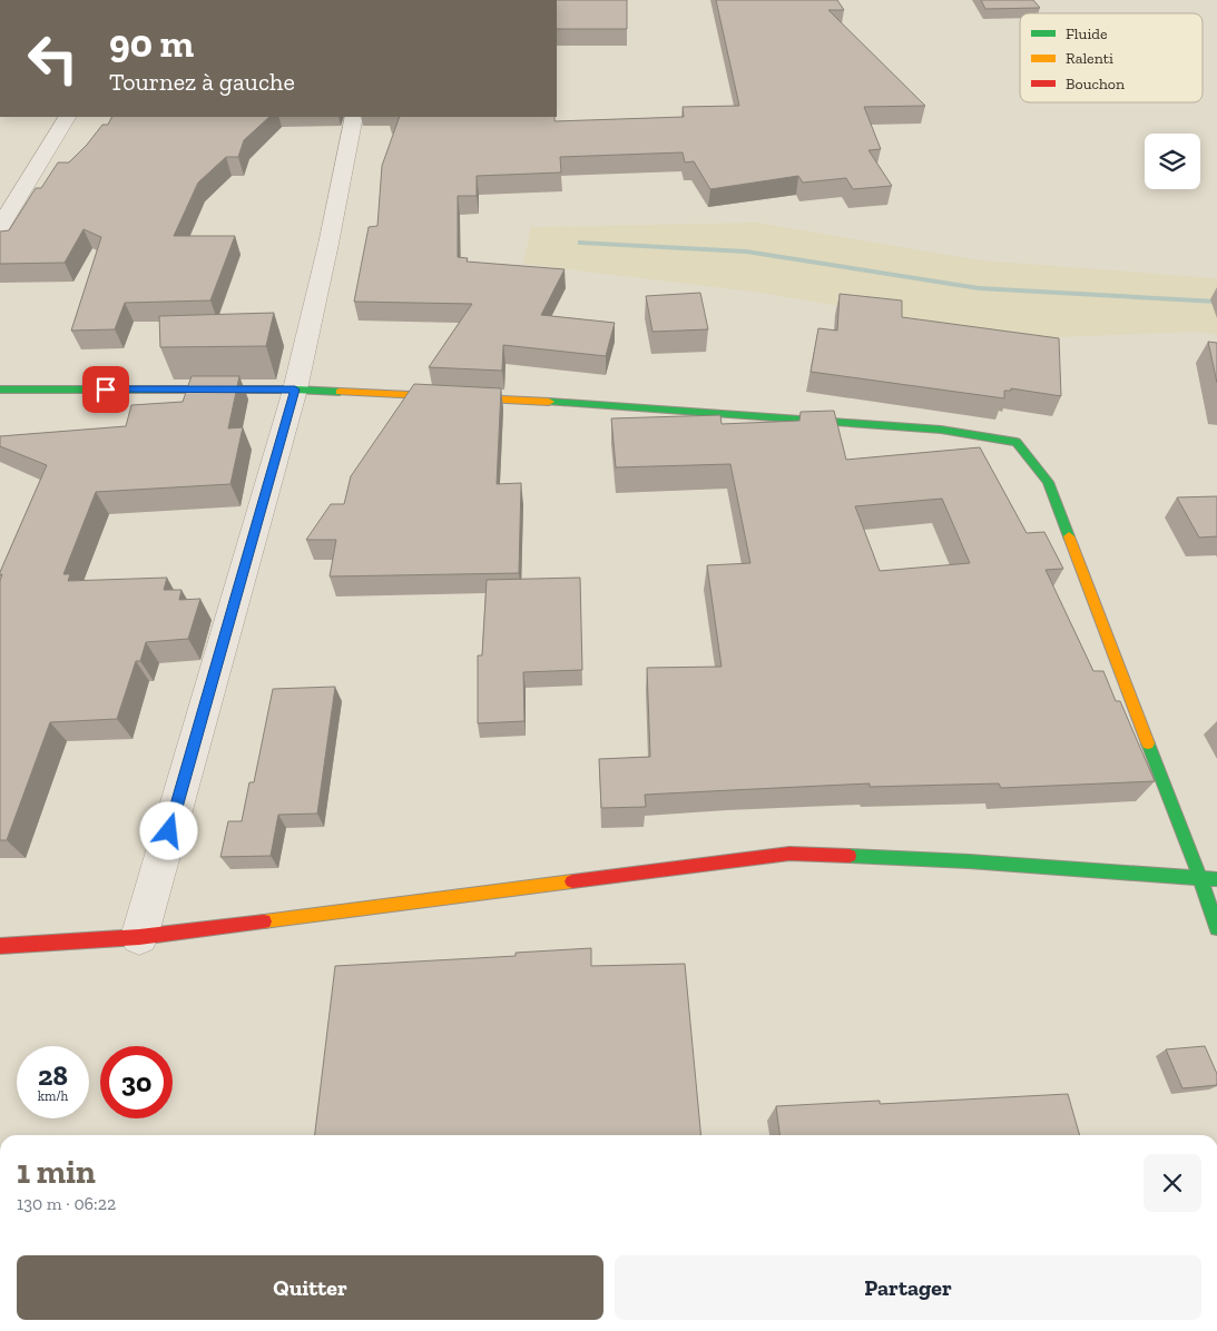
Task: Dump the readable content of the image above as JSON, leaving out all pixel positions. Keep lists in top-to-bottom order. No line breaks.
{"legend":["Fluide","Ralenti","Bouchon"],"page":{"turn":["90 m","Tournez à gauche"],"speed":"28 km/h","limit":"30","heading":["1 min","130 m · 06:22"],"buttons":["Quitter","Partager"]}}
